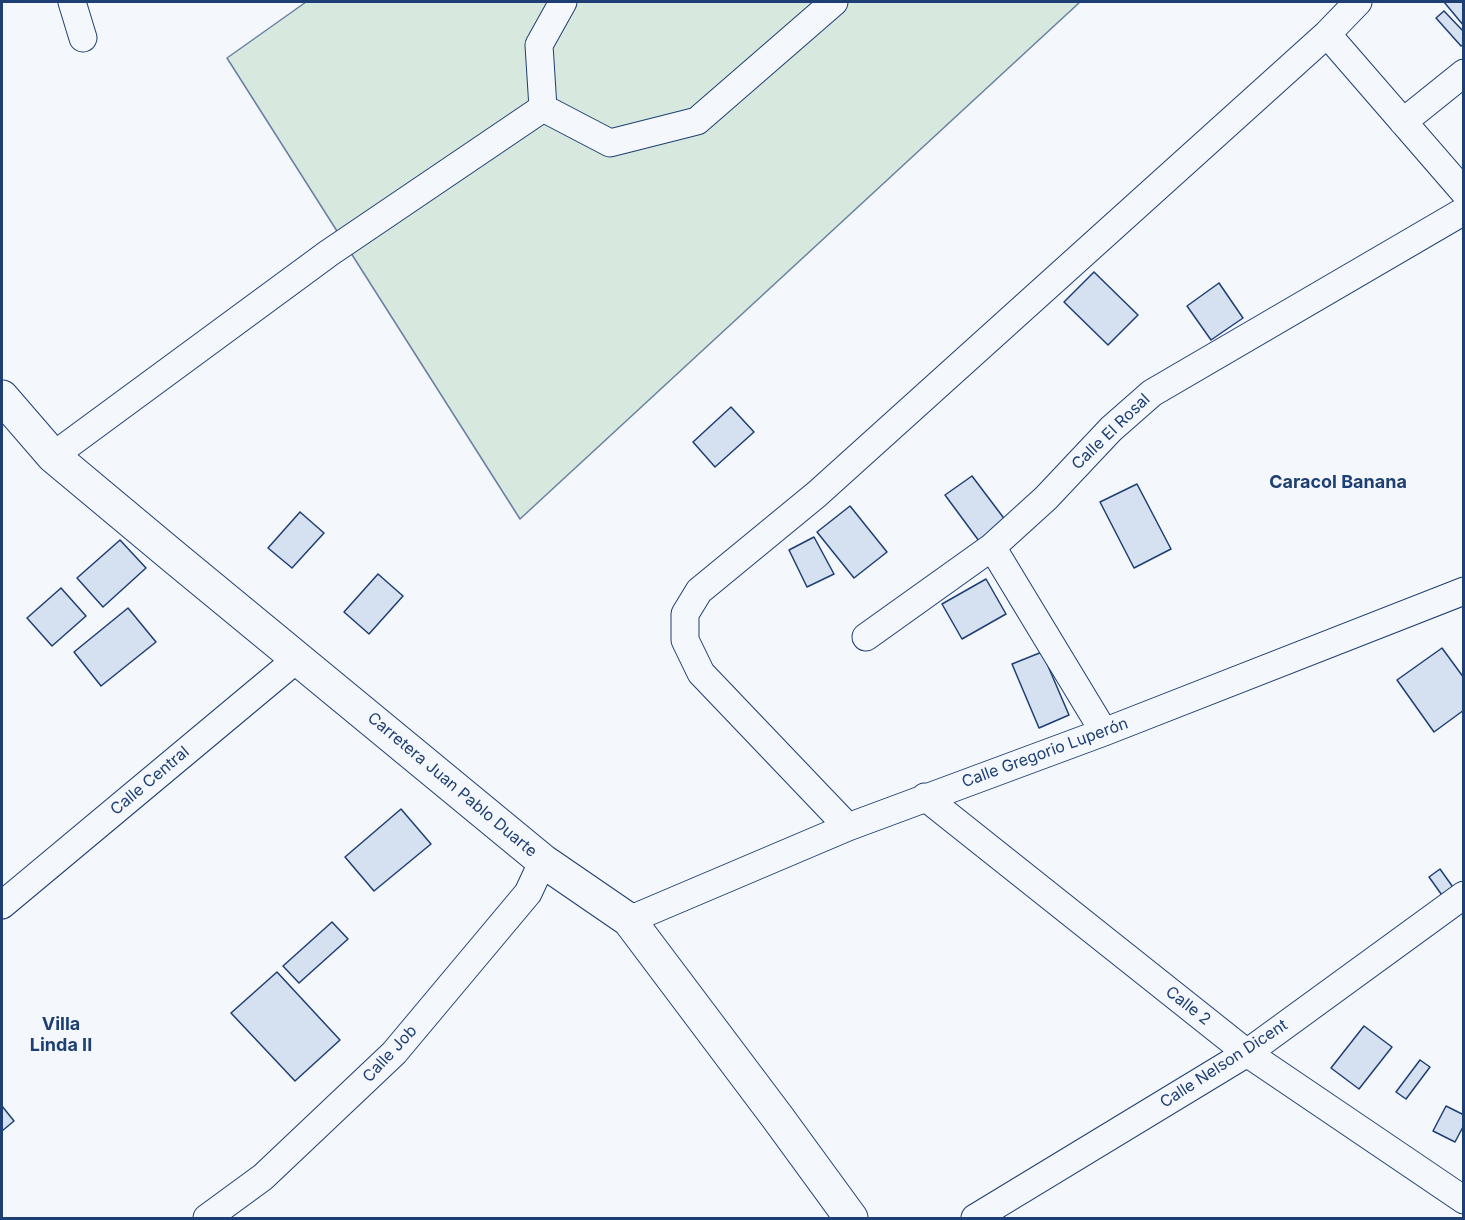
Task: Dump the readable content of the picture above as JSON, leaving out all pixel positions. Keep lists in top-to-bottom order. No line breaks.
{"streets":{"main road":["Carretera Juan Pablo Duarte"],"street":["Calle El Rosal","Calle Gregorio Luperón","Calle Central","Calle 2","Calle Job","Calle Nelson Dicent"]},"crossings":[["Calle Gregorio Luperón","Carretera Juan Pablo Duarte"],["Calle Gregorio Luperón","Calle 2"],["Calle Central","Carretera Juan Pablo Duarte"],["Carretera Juan Pablo Duarte","Calle Job"],["Calle 2","Calle Nelson Dicent"]],"districts":["Caracol Banana","Villa Linda II"]}
